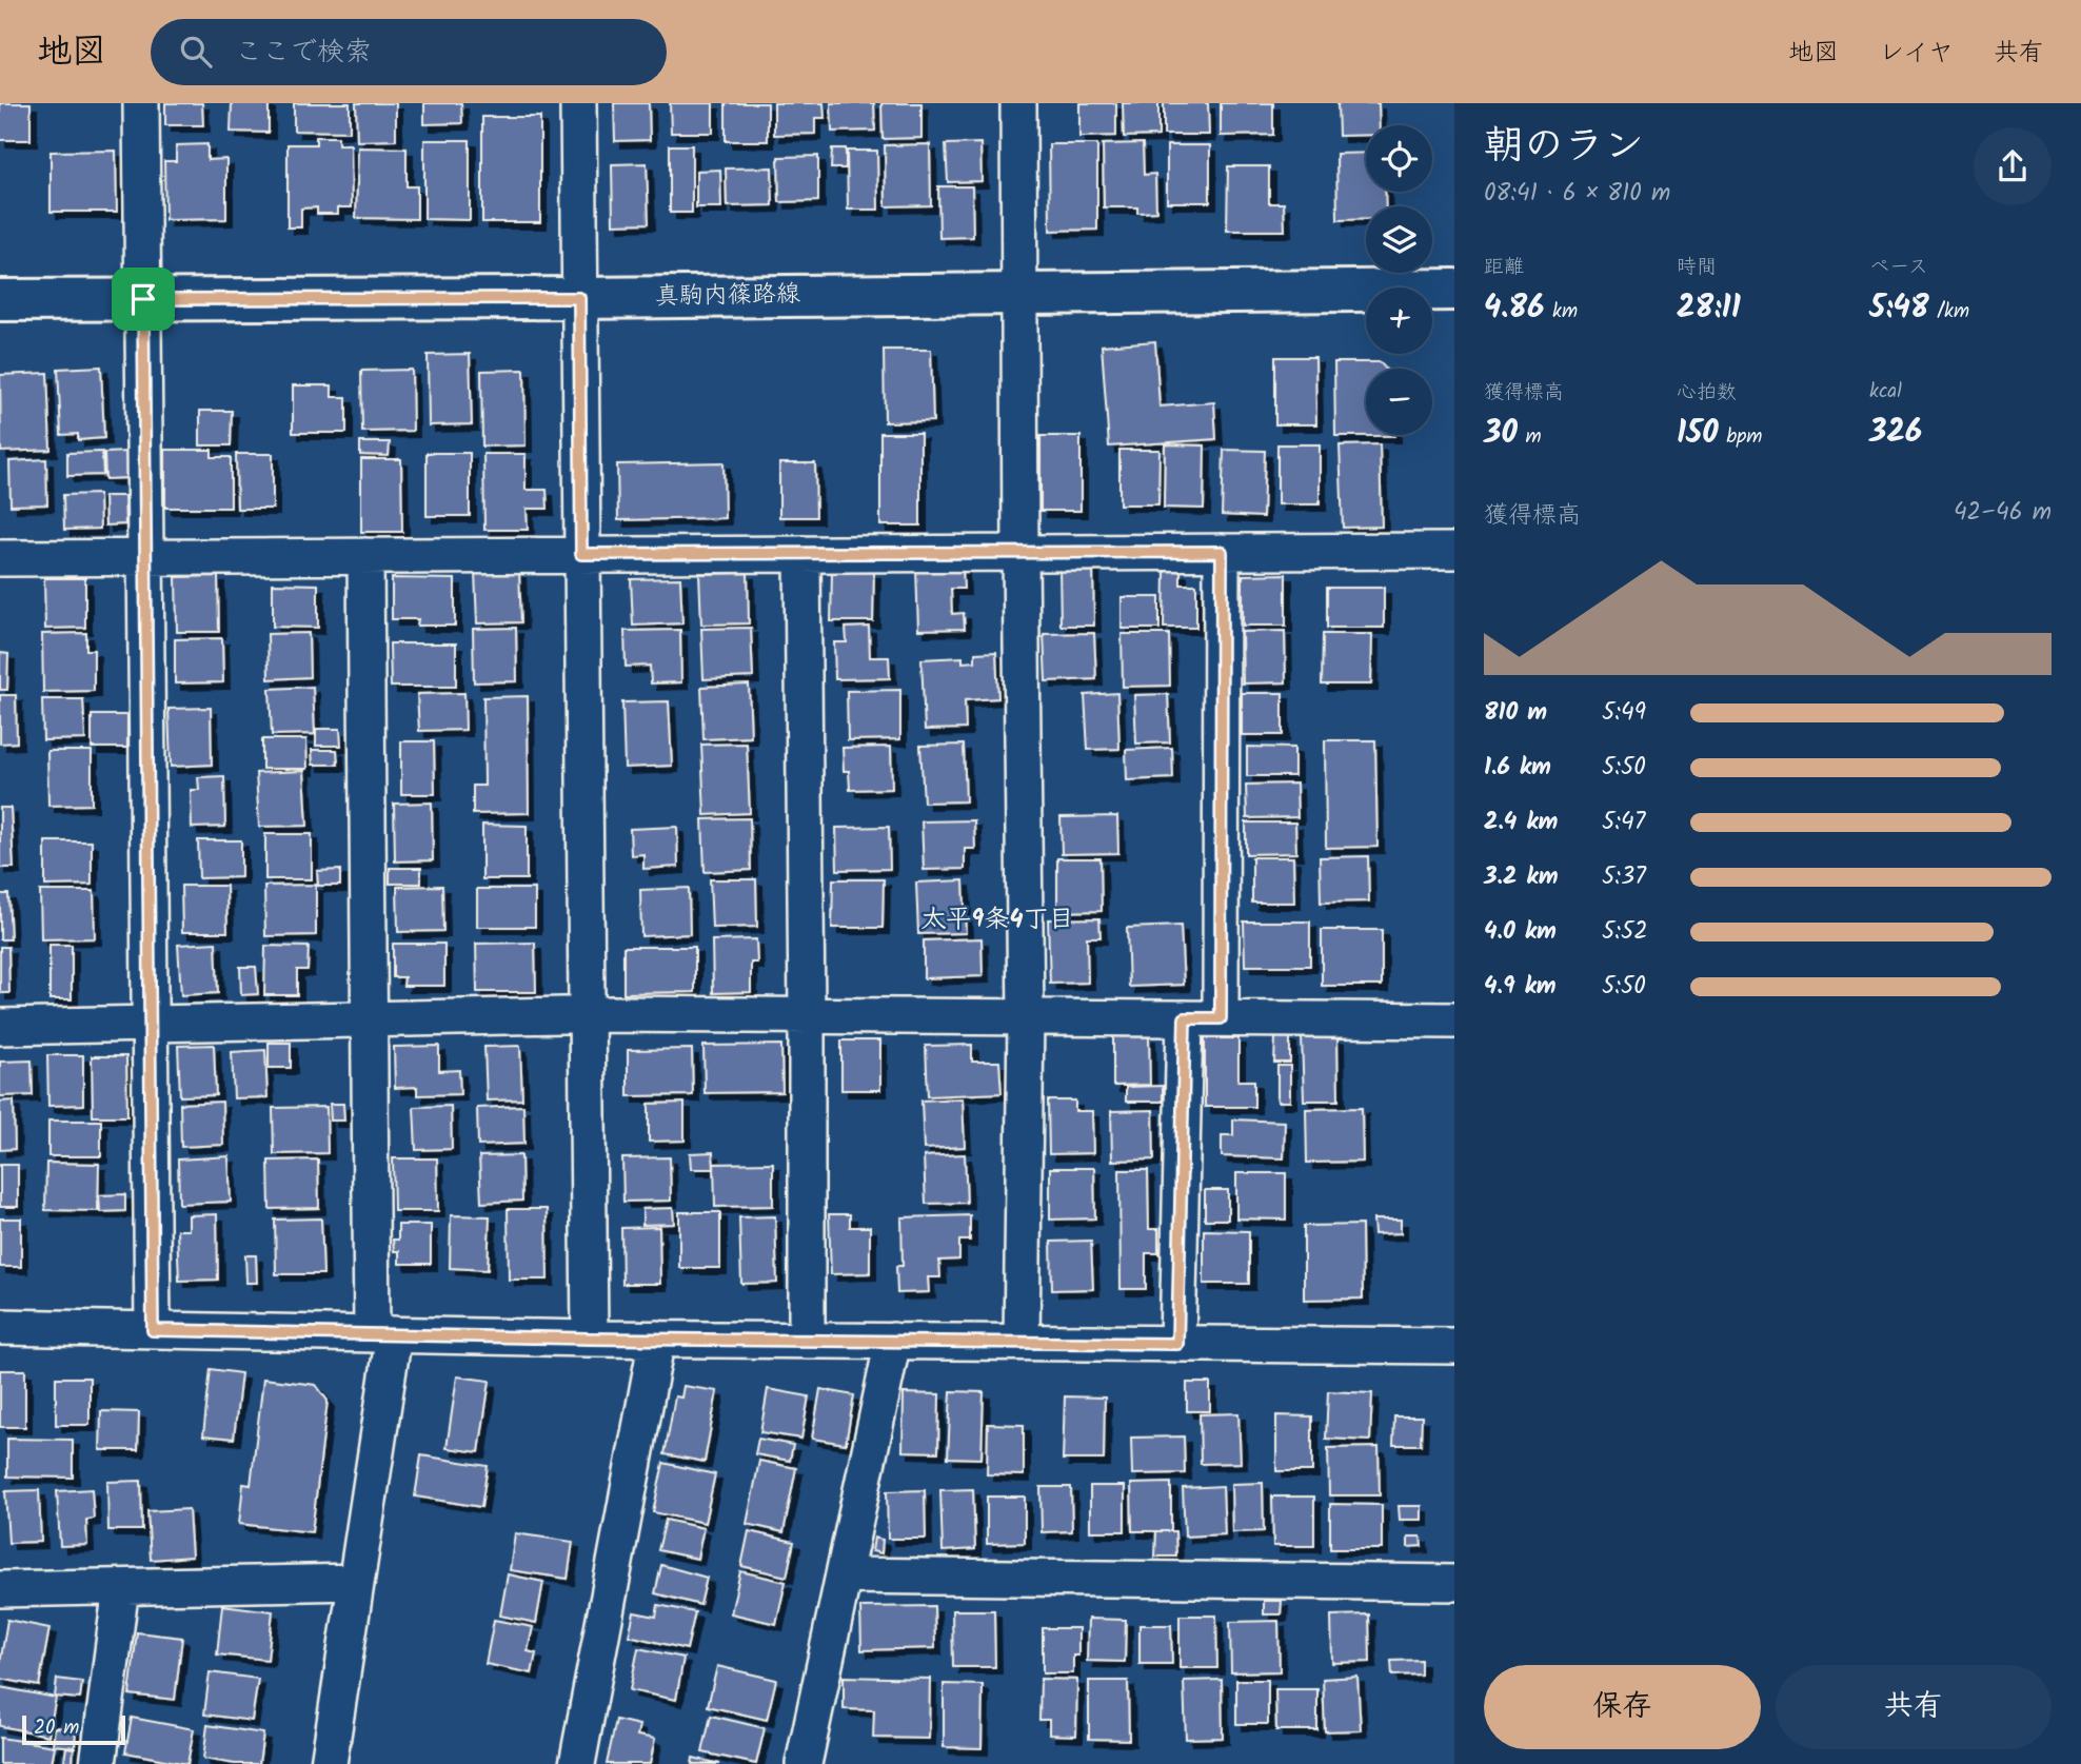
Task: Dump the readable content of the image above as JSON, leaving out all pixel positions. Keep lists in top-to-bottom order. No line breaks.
{"streets":{"main road":["真駒内篠路線"]},"districts":["太平9条4丁目"],"scale_bar":"20 m","page":{"header":"地図","search":"ここで検索","nav":["地図","レイヤ","共有"],"heading":["朝のラン","08:41 · 6 × 810 m"],"map_buttons":["+","−"],"stats":[["距離","4.86 km"],["時間","28:11"],["ペース","5:48 /km"],["獲得標高","30 m"],["心拍数","150 bpm"],["kcal","326"]],"chart":["獲得標高","42–46 m"],"list":[{"name":"810 m","note":"5:49"},{"name":"1.6 km","note":"5:50"},{"name":"2.4 km","note":"5:47"},{"name":"3.2 km","note":"5:37"},{"name":"4.0 km","note":"5:52"},{"name":"4.9 km","note":"5:50"}],"buttons":["保存","共有"],"scale":"20 m"}}
